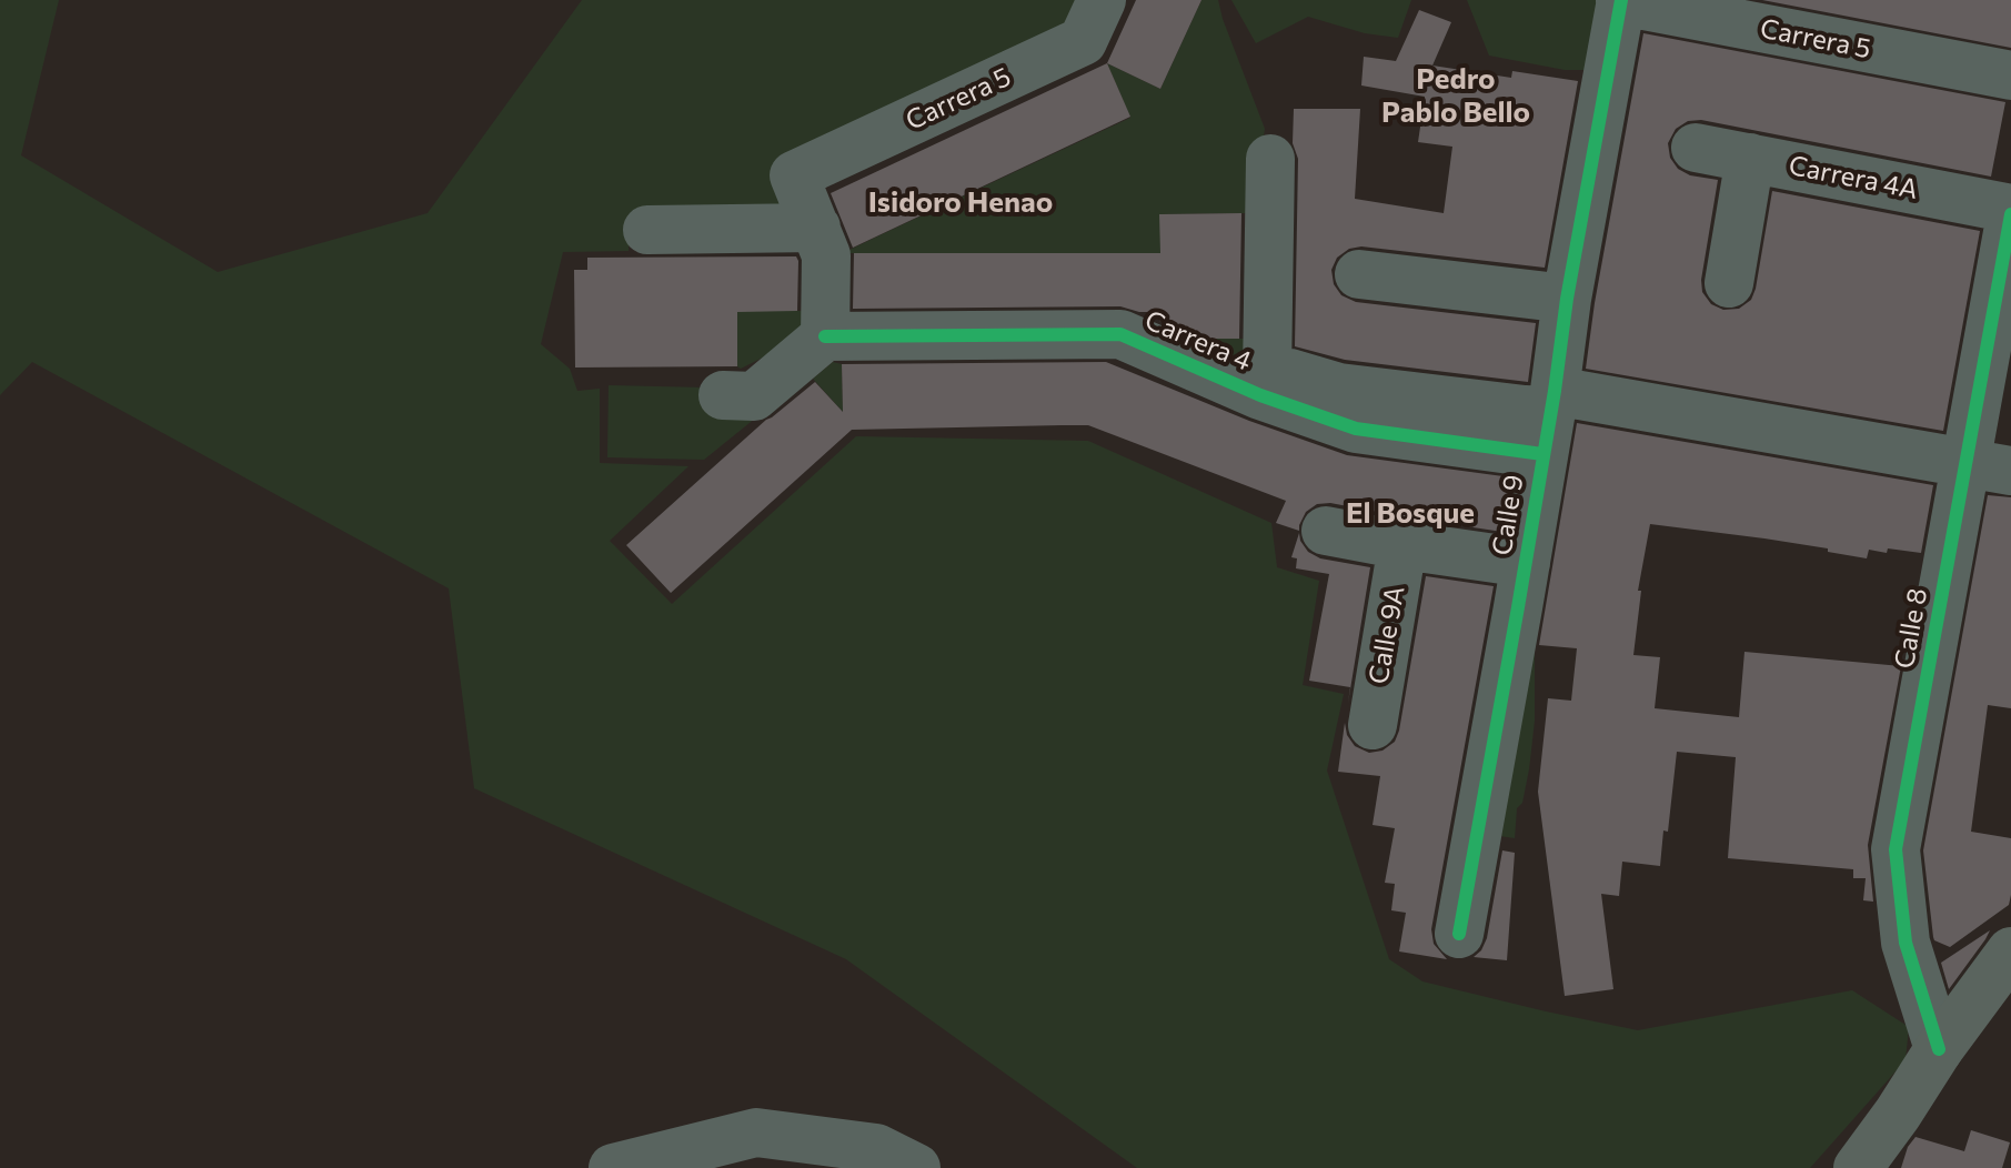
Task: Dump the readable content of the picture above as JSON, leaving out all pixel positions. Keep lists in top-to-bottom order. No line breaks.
{"streets":{"street":["Carrera 5","Carrera 4A","Carrera 4","Calle 9","Calle 8","Calle 9A"]},"crossings":[["Carrera 5","Calle 9"],["Carrera 4A","Calle 8"],["Carrera 4","Calle 9"],["Carrera 4","Calle 8"]],"districts":["Pedro Pablo Bello","Isidoro Henao","El Bosque"]}
